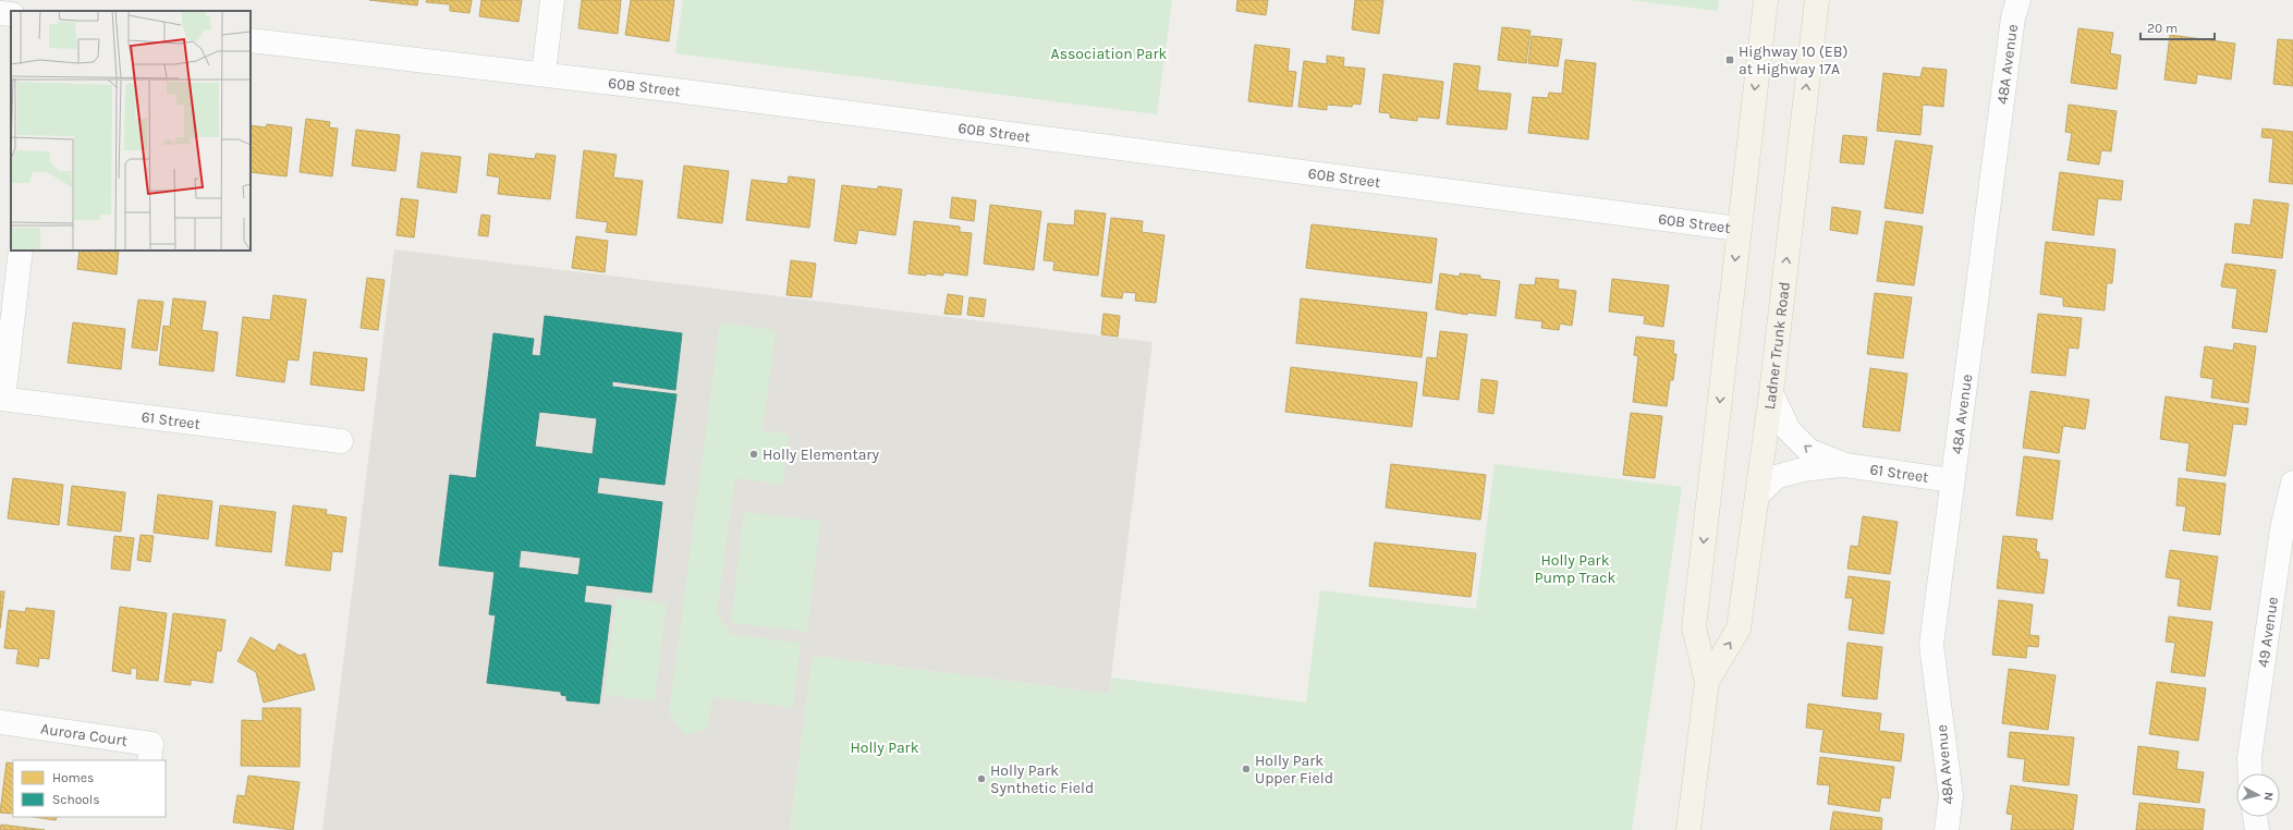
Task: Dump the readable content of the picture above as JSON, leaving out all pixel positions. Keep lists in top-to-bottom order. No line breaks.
{"streets":{"main road":["Ladner Trunk Road"],"street":["48A Avenue","60B Street","61 Street","49 Avenue","Aurora Court"]},"crossings":[["48A Avenue","61 Street"],["60B Street","Ladner Trunk Road"],["Ladner Trunk Road","61 Street"]],"parks":["Association Park","Holly Park Pump Track","Holly Park"],"places":{"transit":["Highway 10 (EB) at Highway 17A"],"other":["Holly Elementary","Holly Park Upper Field","Holly Park Synthetic Field"]},"legend":["Homes","Schools"],"scale_bar":"20 m","north":"right"}
